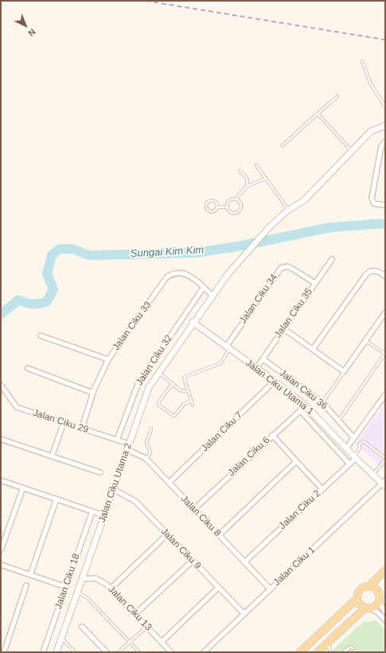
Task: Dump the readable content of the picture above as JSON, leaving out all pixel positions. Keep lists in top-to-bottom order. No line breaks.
{"streets":{"street":["Jalan Ciku 34","Jalan Ciku 35","Jalan Ciku 33","Jalan Ciku 32","Jalan Ciku Utama 1","Jalan Ciku 36","Jalan Ciku 29","Jalan Ciku 7","Jalan Ciku 6","Jalan Ciku Utama 2","Jalan Ciku 2","Jalan Ciku 8","Jalan Ciku 9","Jalan Ciku 1","Jalan Ciku 18","Jalan Ciku 13"]},"crossings":[["Jalan Ciku 34","Jalan Ciku 35"],["Jalan Ciku 34","Jalan Ciku Utama 1"],["Jalan Ciku 35","Jalan Ciku Utama 1"],["Jalan Ciku 35","Jalan Ciku 36"],["Jalan Ciku 33","Jalan Ciku 32"],["Jalan Ciku 33","Jalan Ciku 29"],["Jalan Ciku 33","Jalan Ciku Utama 2"],["Jalan Ciku 32","Jalan Ciku 29"],["Jalan Ciku Utama 1","Jalan Ciku 7"],["Jalan Ciku Utama 1","Jalan Ciku 6"],["Jalan Ciku Utama 1","Jalan Ciku Utama 2"],["Jalan Ciku Utama 1","Jalan Ciku 2"],["Jalan Ciku Utama 1","Jalan Ciku 1"],["Jalan Ciku 29","Jalan Ciku Utama 2"],["Jalan Ciku 7","Jalan Ciku 8"],["Jalan Ciku 6","Jalan Ciku 8"],["Jalan Ciku Utama 2","Jalan Ciku 8"],["Jalan Ciku Utama 2","Jalan Ciku 9"],["Jalan Ciku Utama 2","Jalan Ciku 13"],["Jalan Ciku 2","Jalan Ciku 8"],["Jalan Ciku 8","Jalan Ciku 1"],["Jalan Ciku 9","Jalan Ciku 1"]],"water":["Sungai Kim Kim"],"north":"bottom right"}
